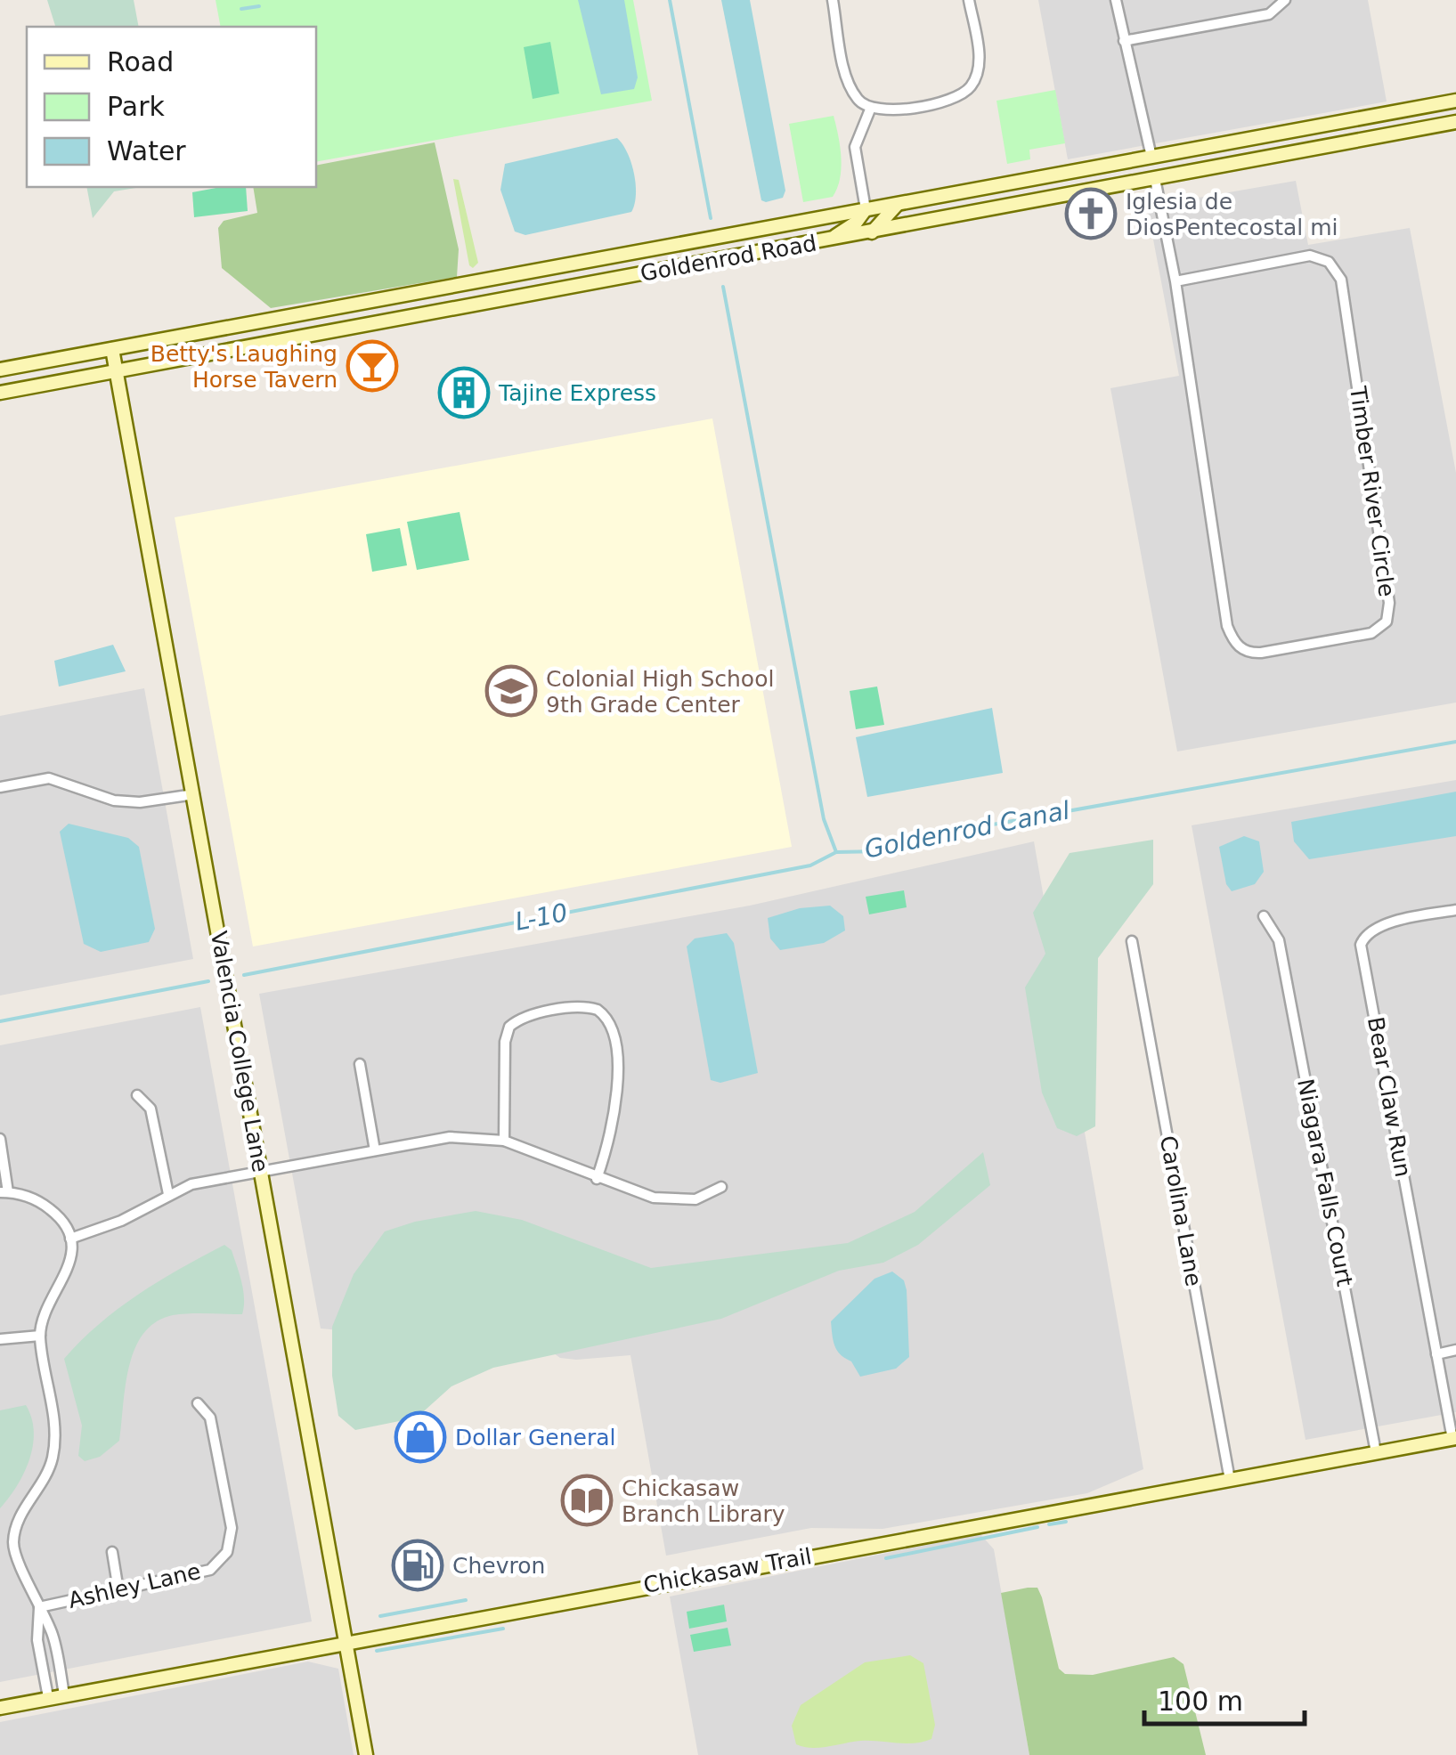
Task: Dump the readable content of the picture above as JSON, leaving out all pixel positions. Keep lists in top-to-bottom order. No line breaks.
{"streets":{"main road":["Goldenrod Road","Valencia College Lane","Chickasaw Trail"],"street":["Timber River Circle","Bear Claw Run","Niagara Falls Court","Carolina Lane","Ashley Lane"]},"crossings":[["Goldenrod Road","Timber River Circle"],["Goldenrod Road","Valencia College Lane"],["Valencia College Lane","Chickasaw Trail"],["Bear Claw Run","Chickasaw Trail"],["Niagara Falls Court","Chickasaw Trail"],["Carolina Lane","Chickasaw Trail"]],"water":["Goldenrod Canal","L-10"],"places":{"church":["Iglesia de DiosPentecostal mi"],"bar":["Betty's Laughing Horse Tavern"],"building":["Tajine Express"],"school or university":["Colonial High School 9th Grade Center"],"shop":["Dollar General"],"library":["Chickasaw Branch Library"],"fuel station":["Chevron"]},"legend":["Road","Park","Water"],"scale_bar":"100 m"}
